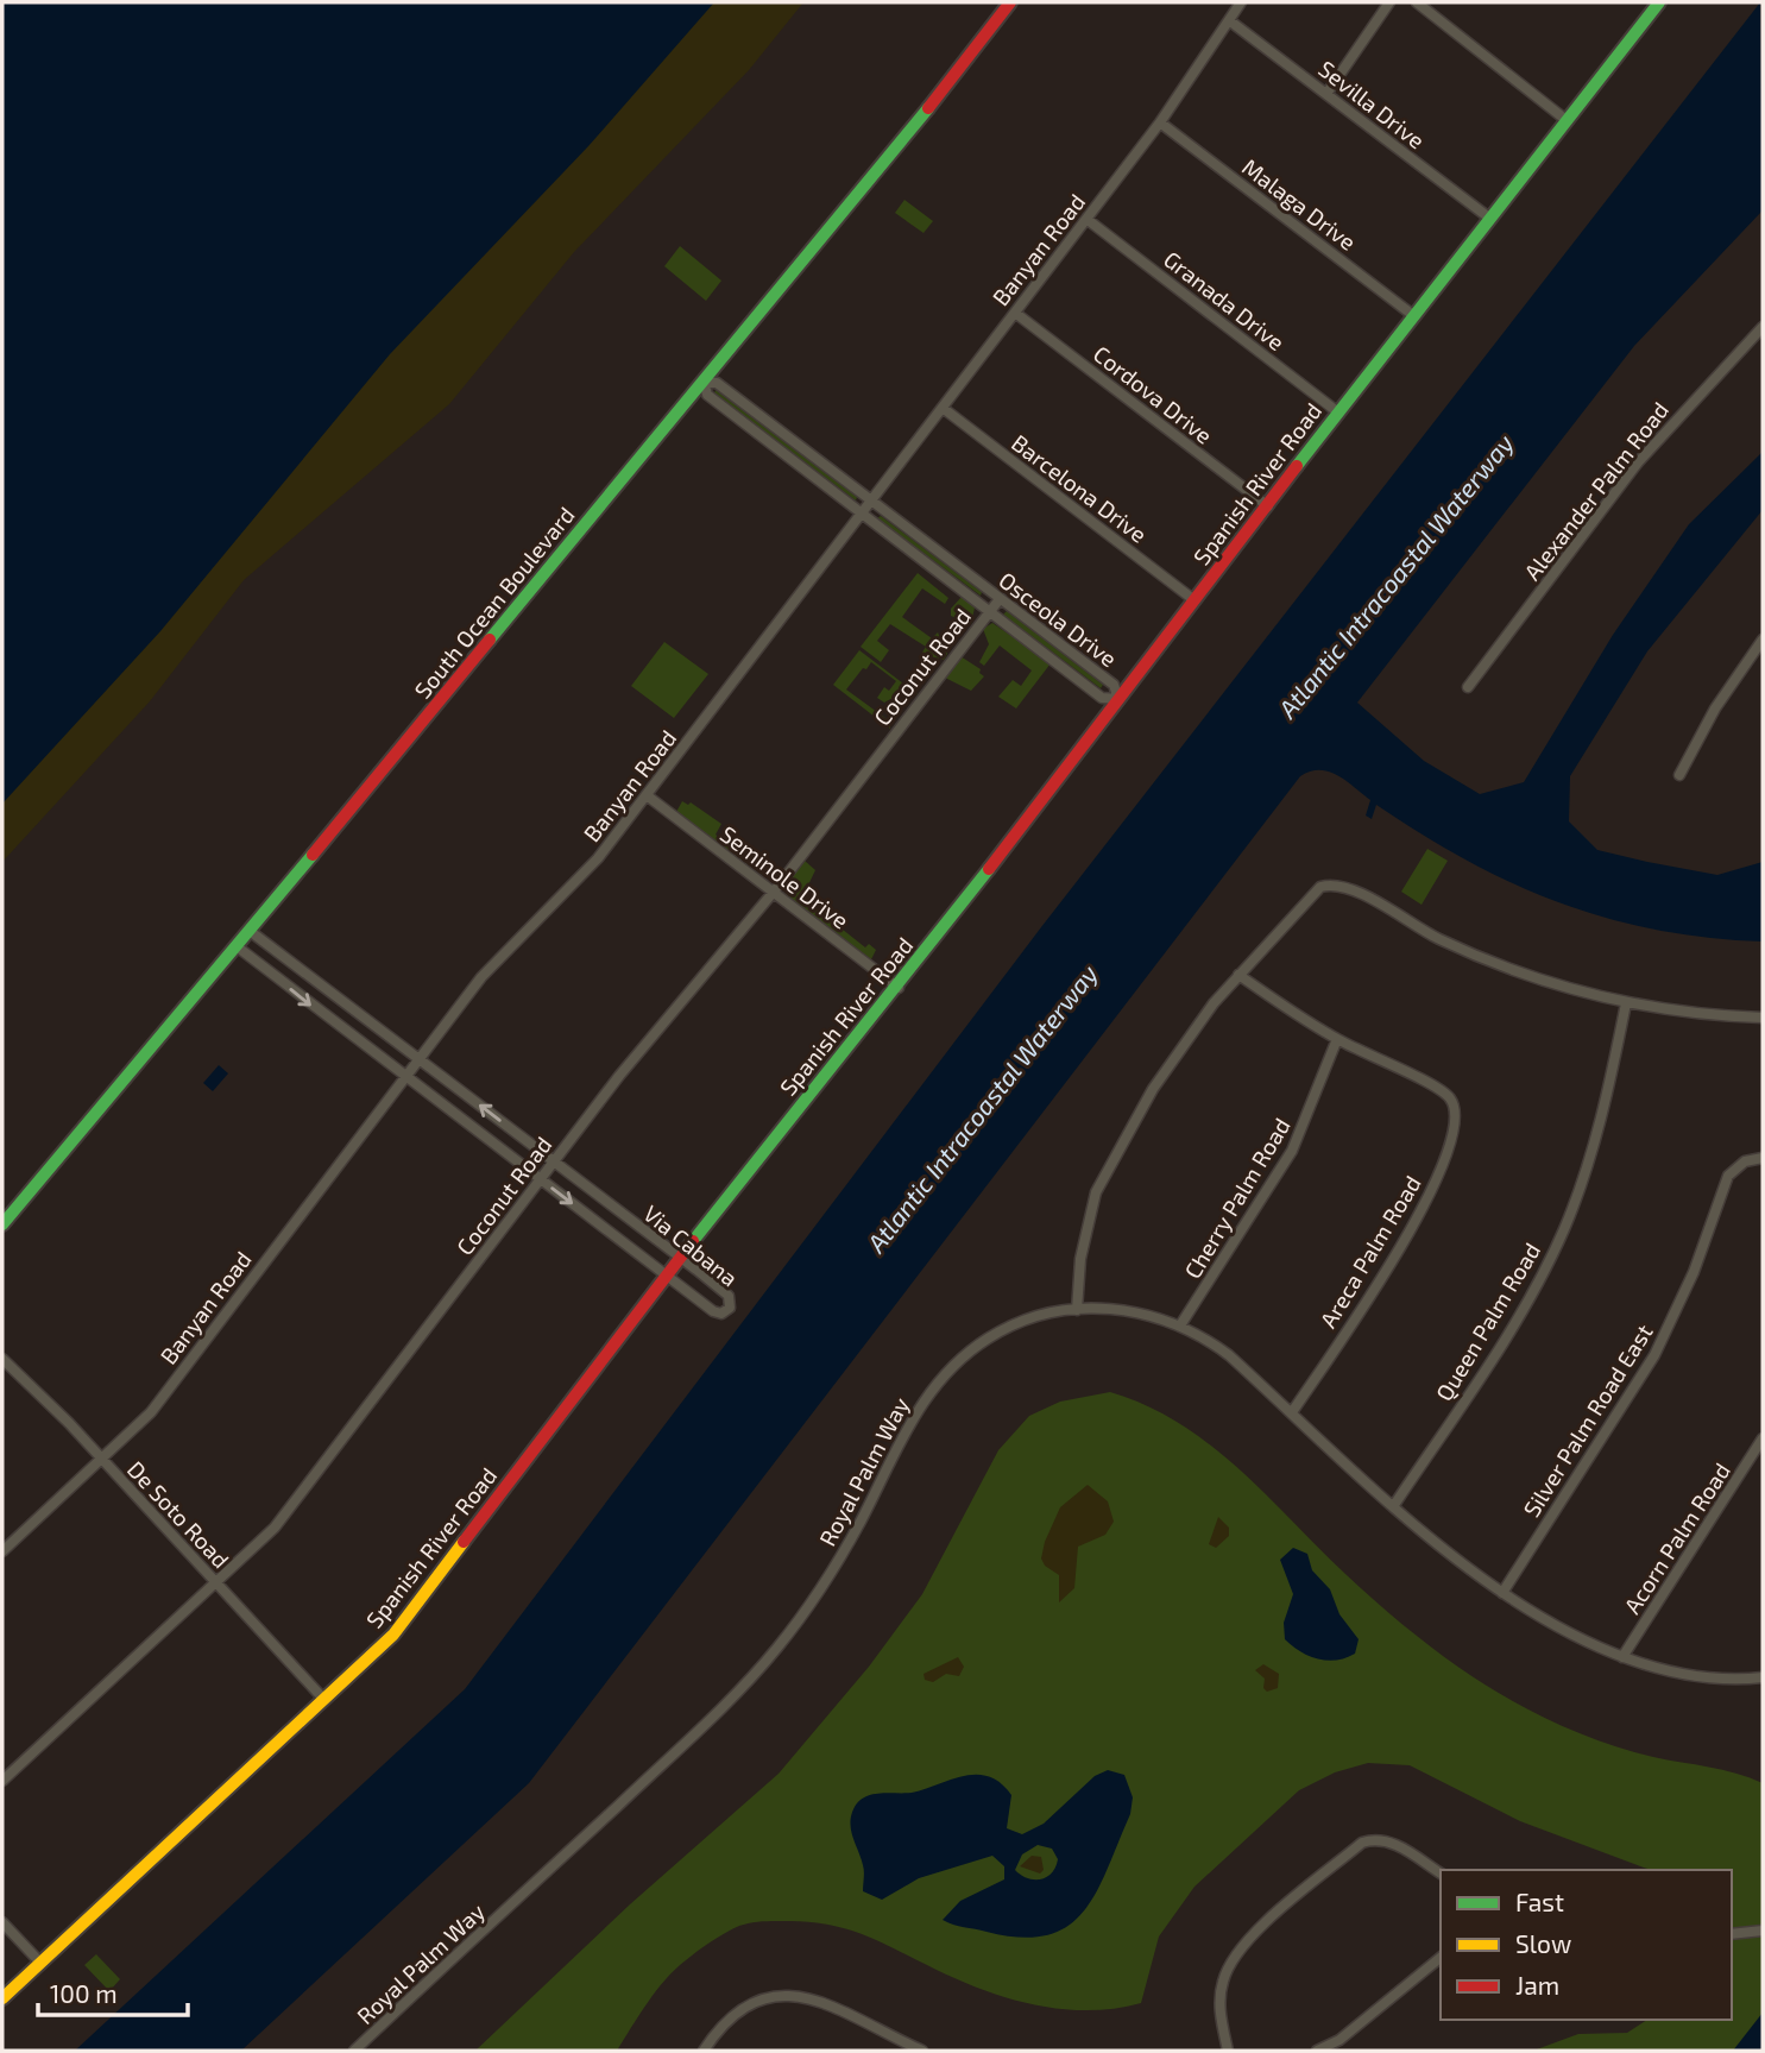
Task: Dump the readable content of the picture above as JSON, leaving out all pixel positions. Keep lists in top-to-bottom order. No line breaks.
{"streets":{"street":["Sevilla Drive","Malaga Drive","Banyan Road","Granada Drive","Cordova Drive","Spanish River Road","Barcelona Drive","Alexander Palm Road","South Ocean Boulevard","Osceola Drive","Coconut Road","Seminole Drive","Cherry Palm Road","Via Cabana","Areca Palm Road","Queen Palm Road","Silver Palm Road East","Royal Palm Way","De Soto Road","Acorn Palm Road"]},"crossings":[["Sevilla Drive","Banyan Road"],["Sevilla Drive","Spanish River Road"],["Malaga Drive","Banyan Road"],["Malaga Drive","Spanish River Road"],["Banyan Road","Granada Drive"],["Banyan Road","Cordova Drive"],["Banyan Road","Barcelona Drive"],["Banyan Road","Osceola Drive"],["Banyan Road","Seminole Drive"],["Banyan Road","Via Cabana"],["Banyan Road","De Soto Road"],["Granada Drive","Spanish River Road"],["Cordova Drive","Spanish River Road"],["Spanish River Road","Barcelona Drive"],["Spanish River Road","Osceola Drive"],["Spanish River Road","Seminole Drive"],["Spanish River Road","Via Cabana"],["Spanish River Road","De Soto Road"],["South Ocean Boulevard","Osceola Drive"],["South Ocean Boulevard","Via Cabana"],["Osceola Drive","Coconut Road"],["Coconut Road","Seminole Drive"],["Coconut Road","Via Cabana"],["Coconut Road","De Soto Road"],["Cherry Palm Road","Areca Palm Road"],["Cherry Palm Road","Royal Palm Way"],["Areca Palm Road","Royal Palm Way"],["Queen Palm Road","Royal Palm Way"],["Silver Palm Road East","Royal Palm Way"],["Royal Palm Way","Acorn Palm Road"]],"water":["Atlantic Intracoastal Waterway"],"legend":["Fast","Slow","Jam"],"scale_bar":"100 m"}
